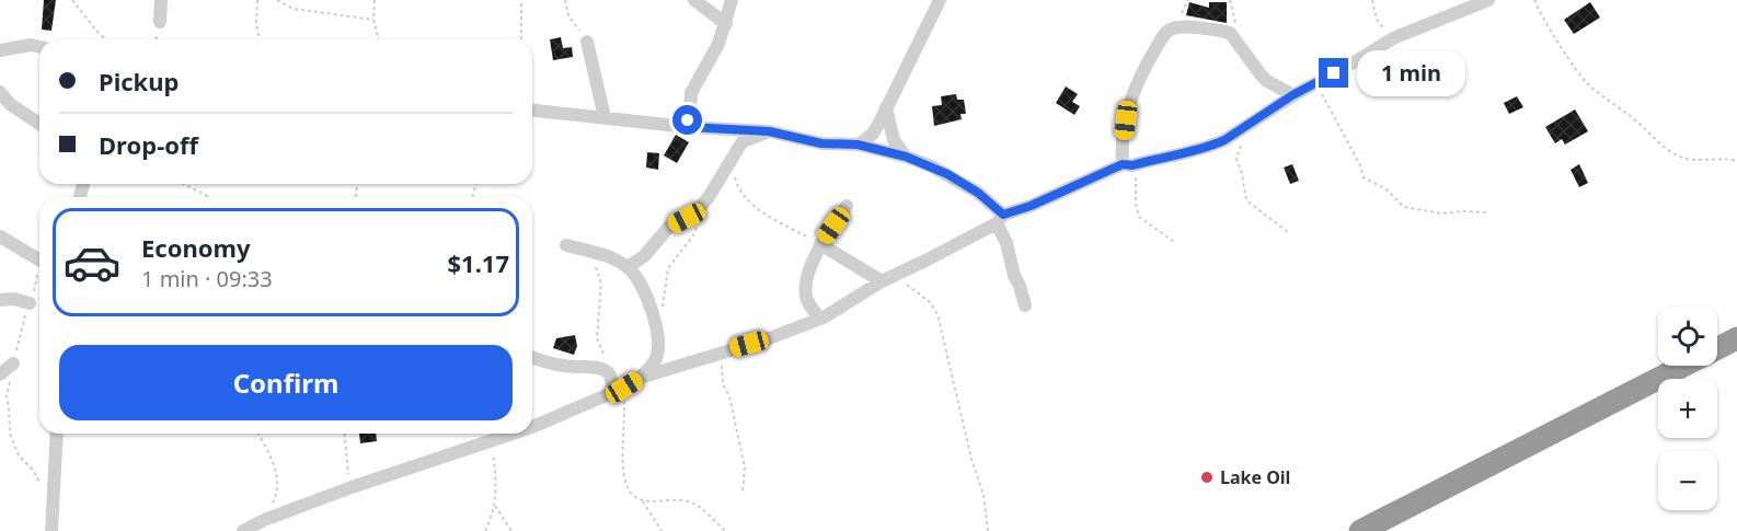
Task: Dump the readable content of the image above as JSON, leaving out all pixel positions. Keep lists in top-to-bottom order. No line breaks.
{"places":["Lake Oil"],"page":{"banner":["Pickup","Drop-off"],"bubble":"1 min","list":[{"name":"Economy","note":"1 min · 09:33","value":"$1.17"}],"map_buttons":["+","−"],"buttons":"Confirm"}}
